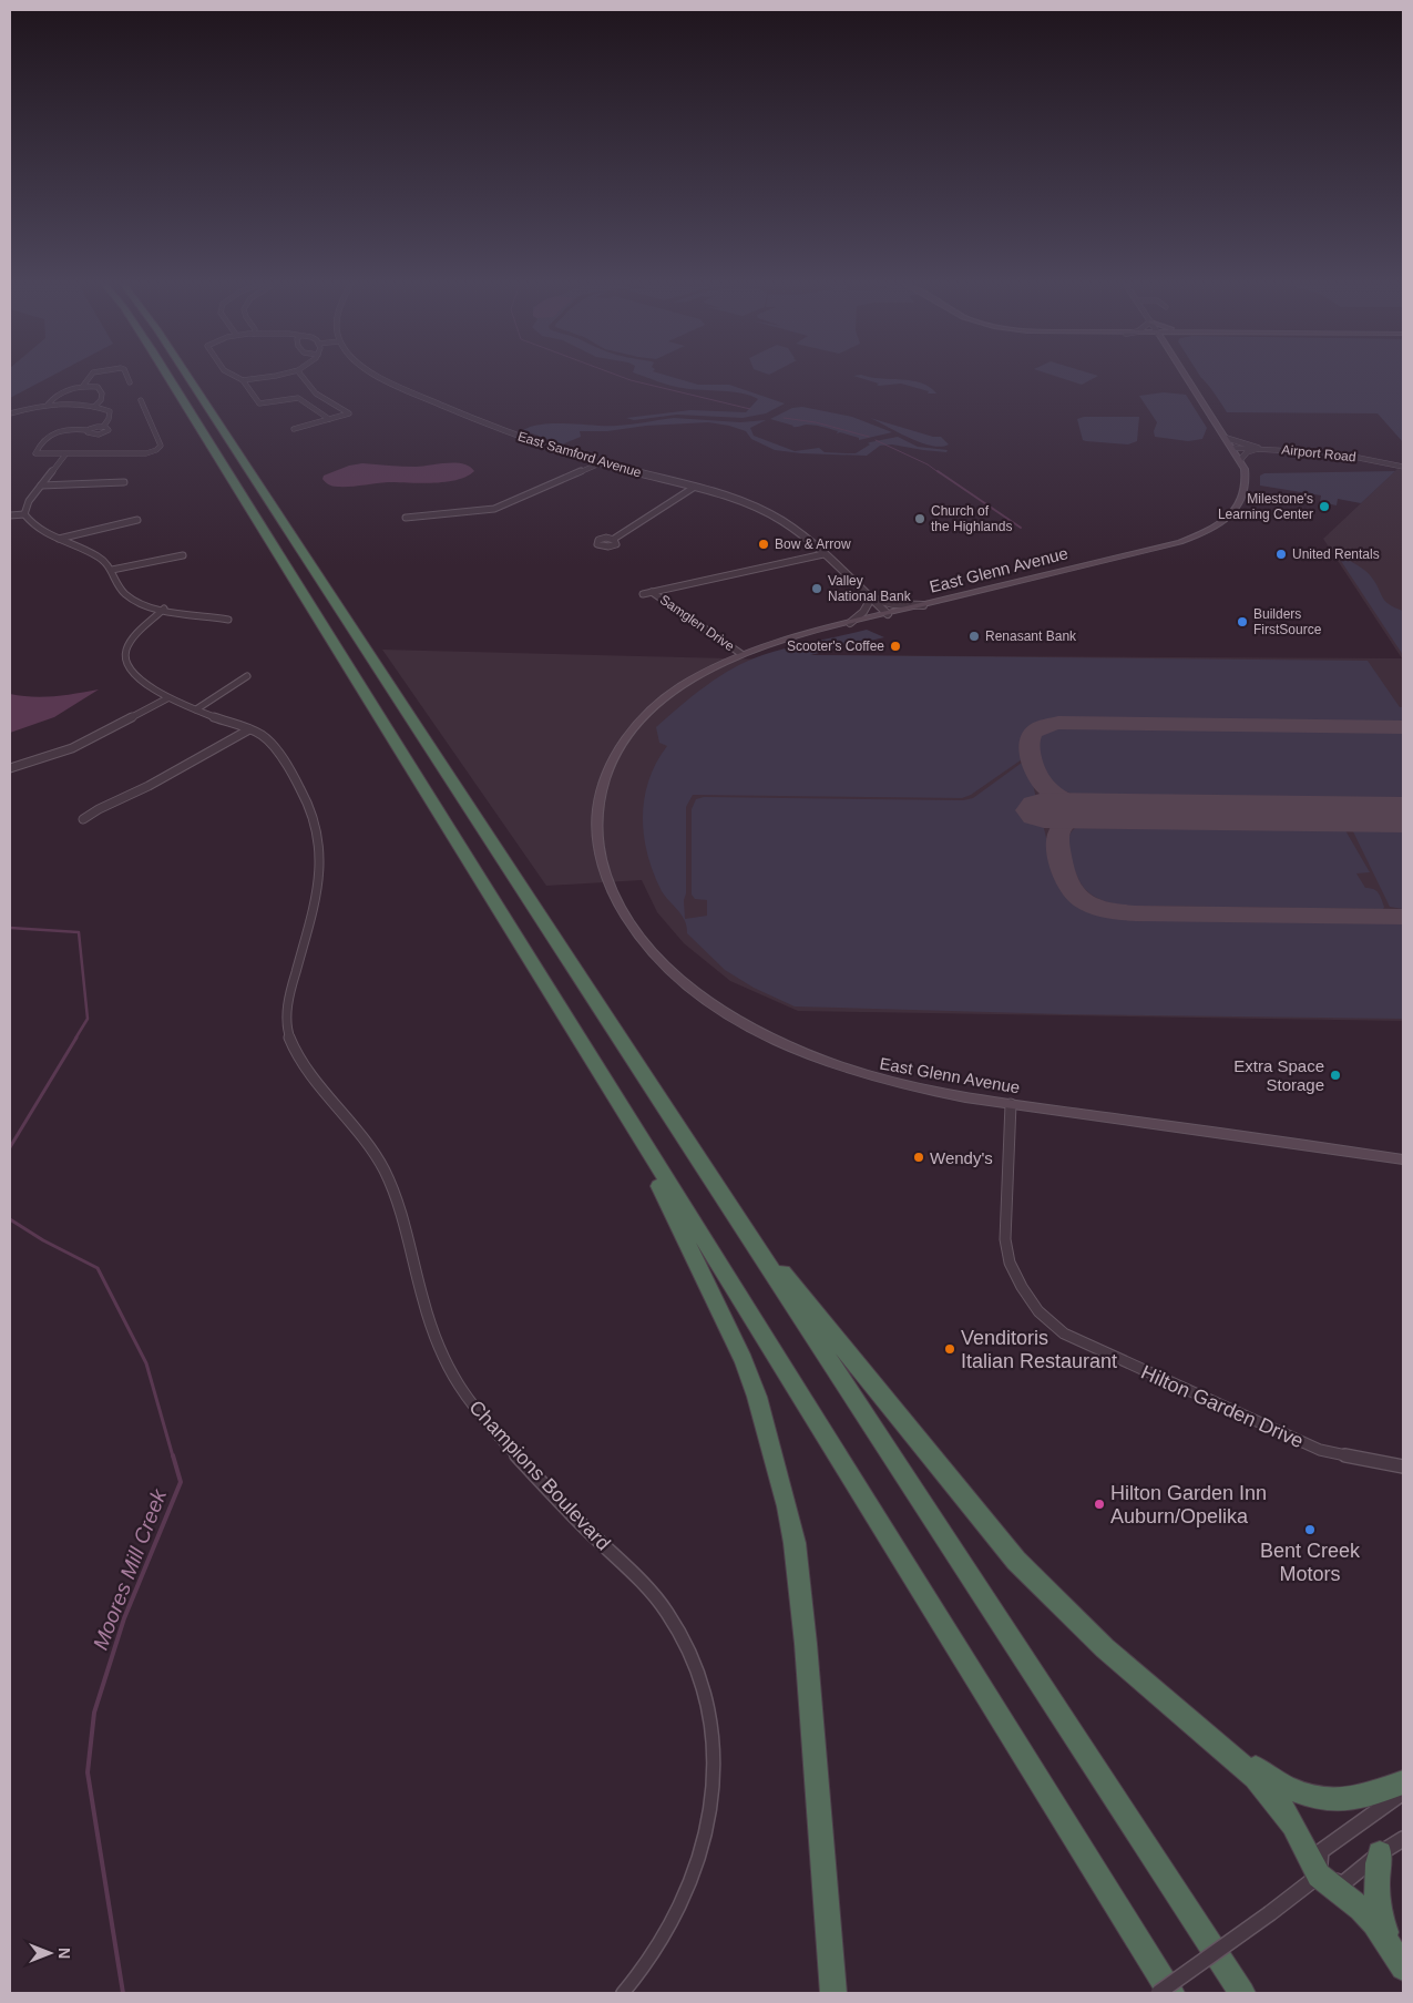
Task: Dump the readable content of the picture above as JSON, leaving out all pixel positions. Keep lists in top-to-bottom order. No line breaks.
{"streets":{"main road":["East Glenn Avenue"],"street":["Airport Road","East Samford Avenue","Samglen Drive","Hilton Garden Drive","Champions Boulevard"]},"crossings":[["Airport Road","East Glenn Avenue"],["East Samford Avenue","East Glenn Avenue"],["East Glenn Avenue","Samglen Drive"],["East Glenn Avenue","Hilton Garden Drive"]],"water":["Moores Mill Creek"],"places":["Milestone's Learning Center","Church of the Highlands","Bow & Arrow","United Rentals","Valley National Bank","Builders FirstSource","Renasant Bank","Scooter's Coffee","Extra Space Storage","Wendy's","Venditoris Italian Restaurant","Hilton Garden Inn Auburn/Opelika","Bent Creek Motors"],"north":"right"}
